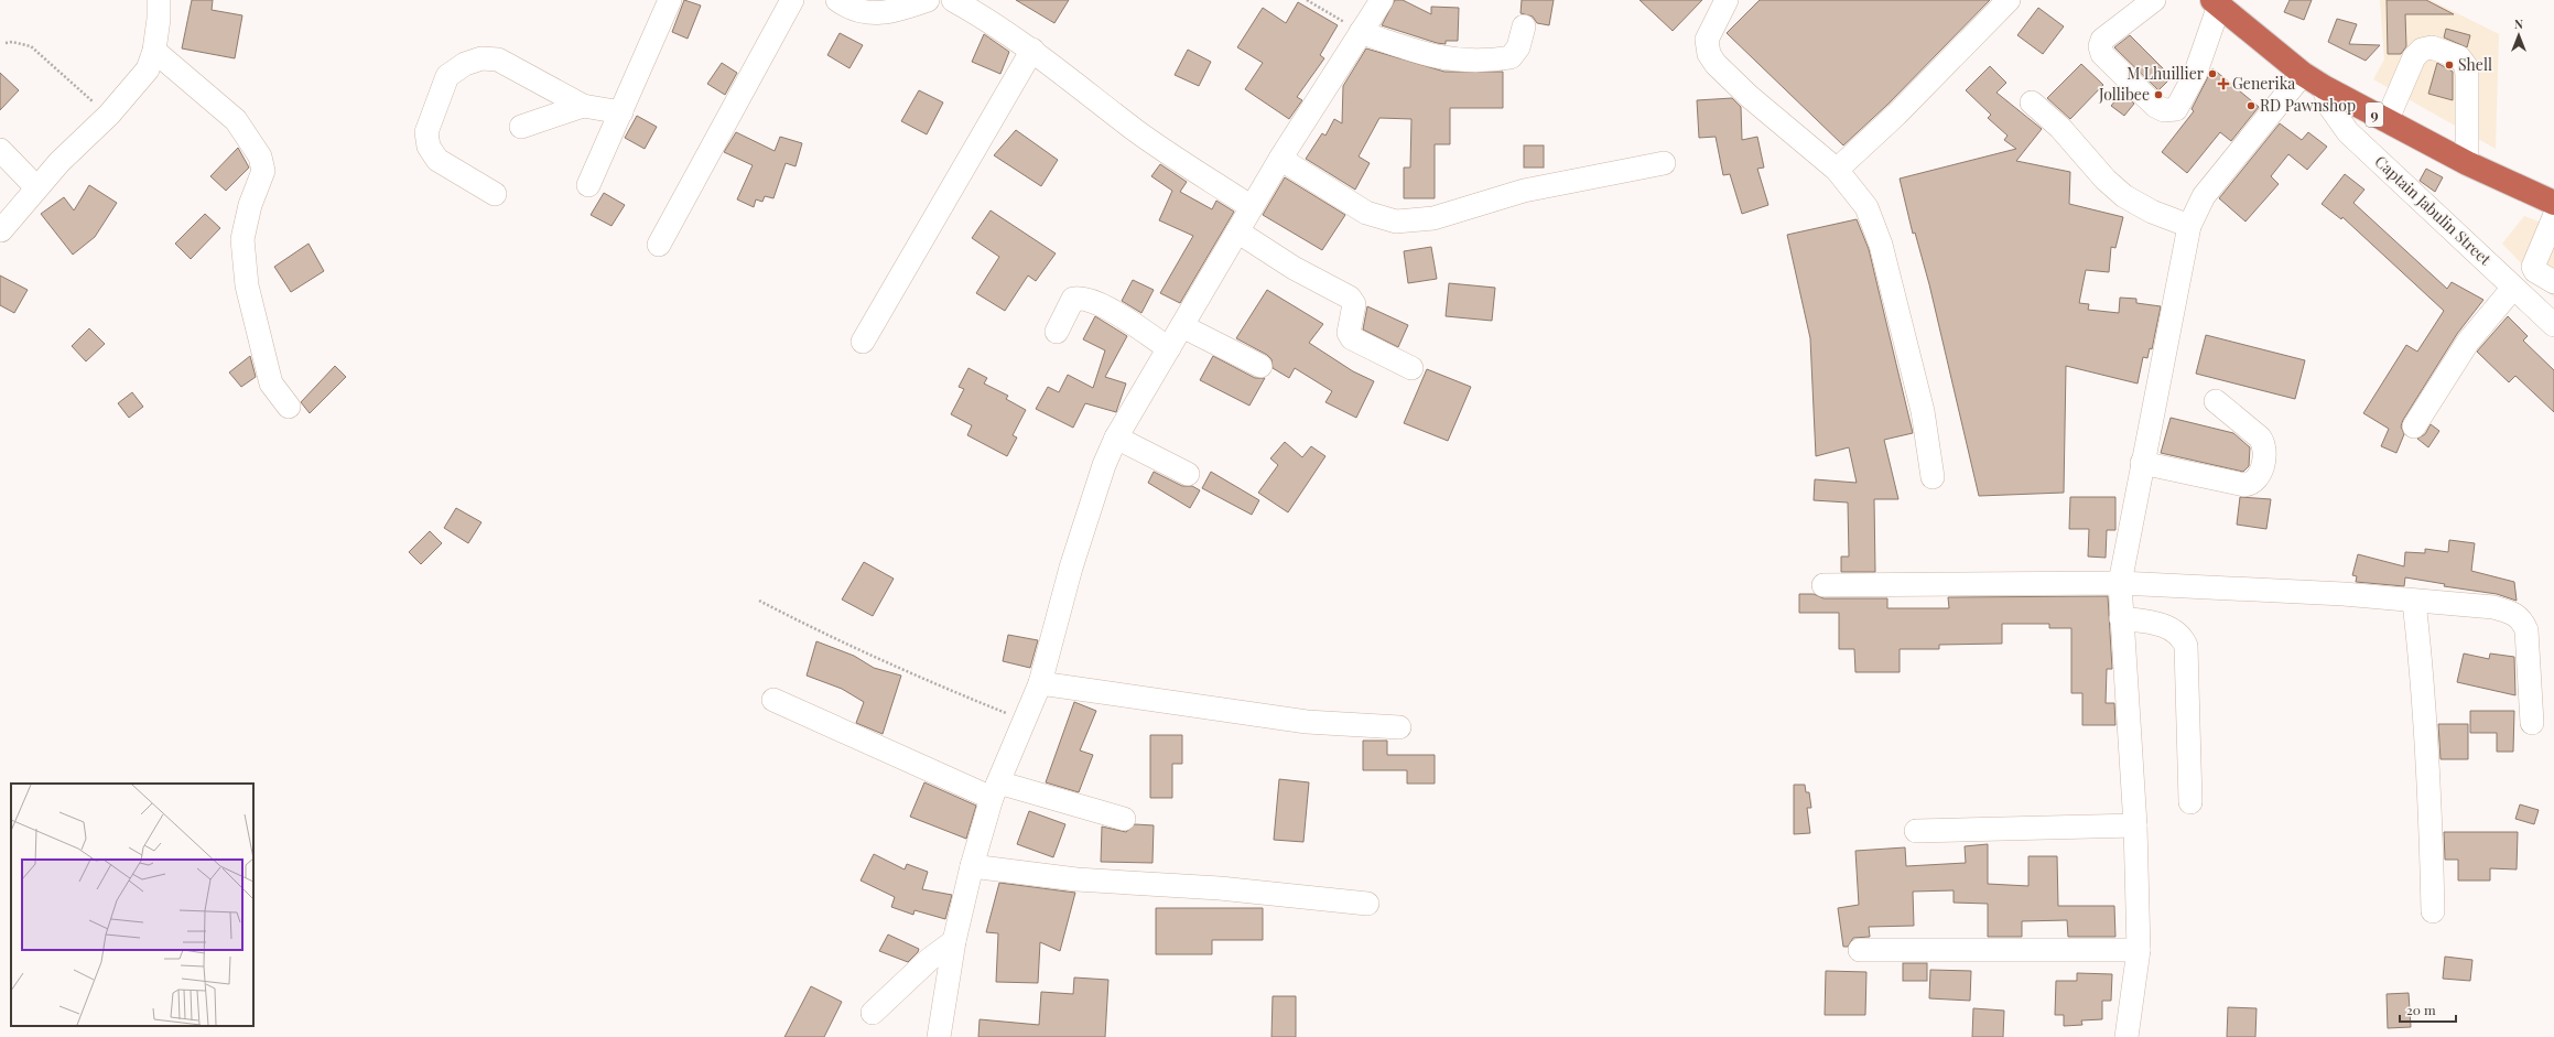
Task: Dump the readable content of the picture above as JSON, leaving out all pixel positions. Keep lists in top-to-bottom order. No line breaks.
{"streets":{"highway":["9"],"street":["Captain Jabulin Street"]},"crossings":[["9","Captain Jabulin Street"]],"places":{"other":["Shell","M Lhuillier","Jollibee","RD Pawnshop"],"health":["Generika"]},"scale_bar":"20 m","north":"top"}
